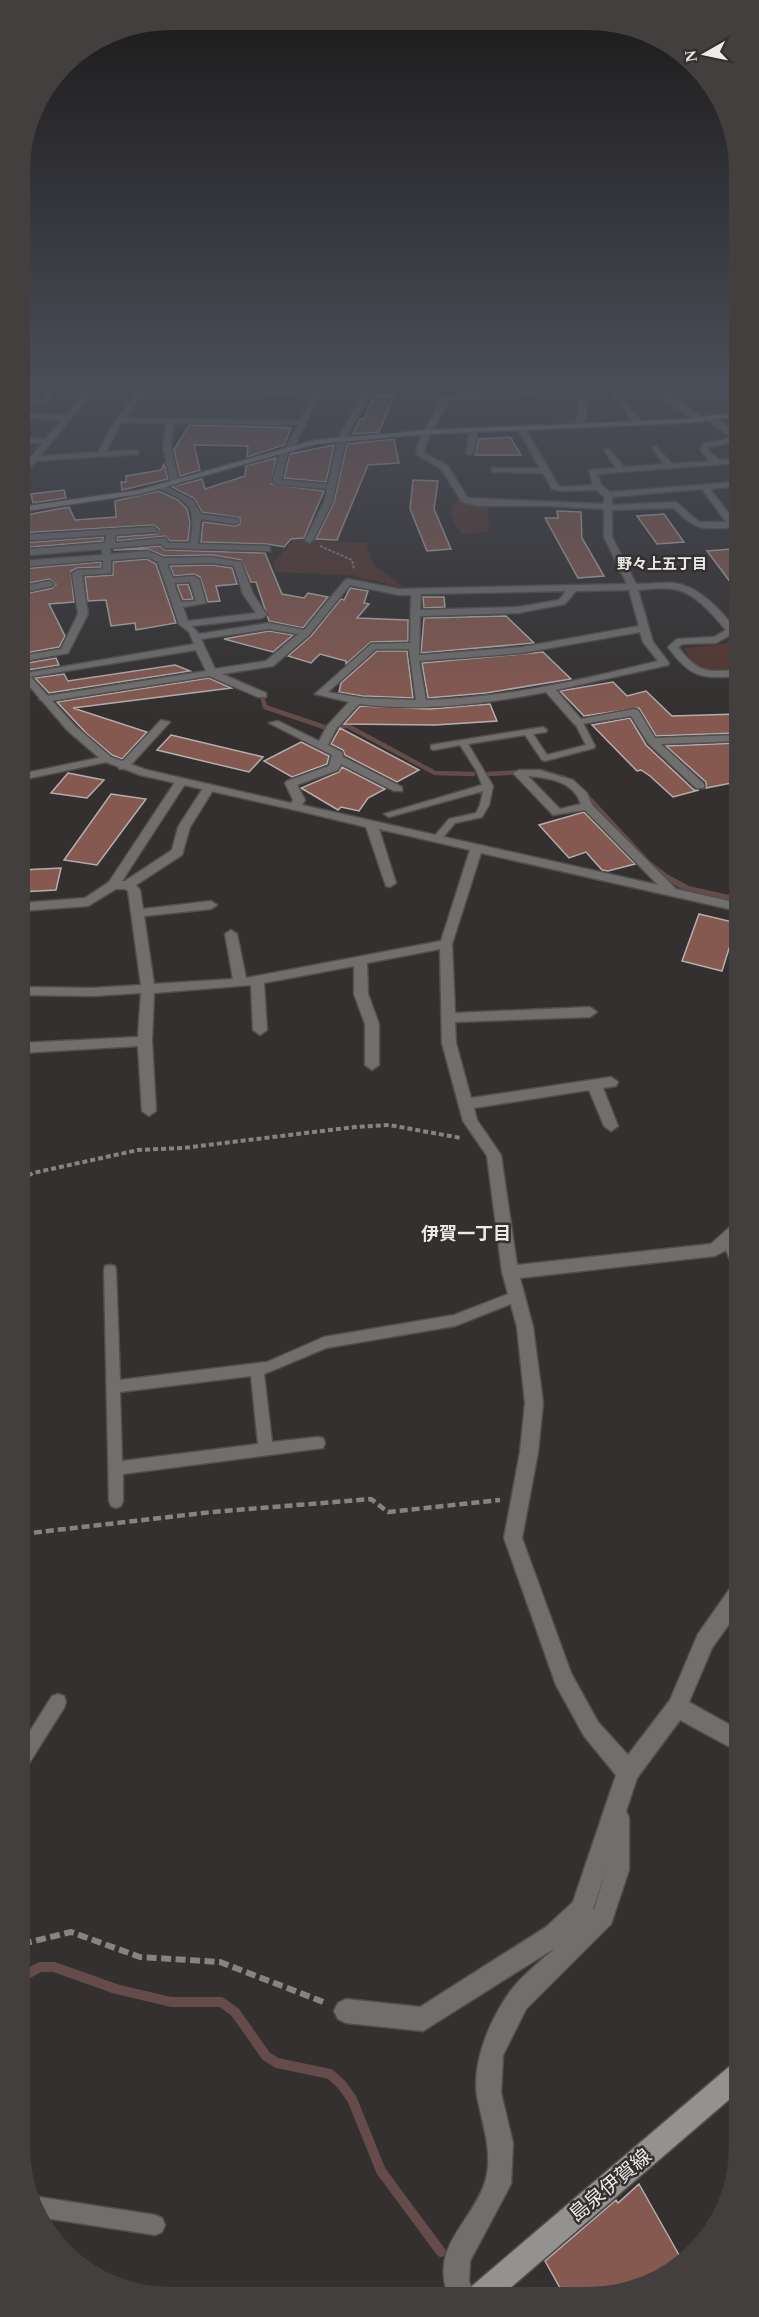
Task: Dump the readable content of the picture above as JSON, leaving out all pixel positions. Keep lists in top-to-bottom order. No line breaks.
{"streets":{"main road":["島泉伊賀線"]},"districts":["野々上五丁目","伊賀一丁目"],"north":"left"}
